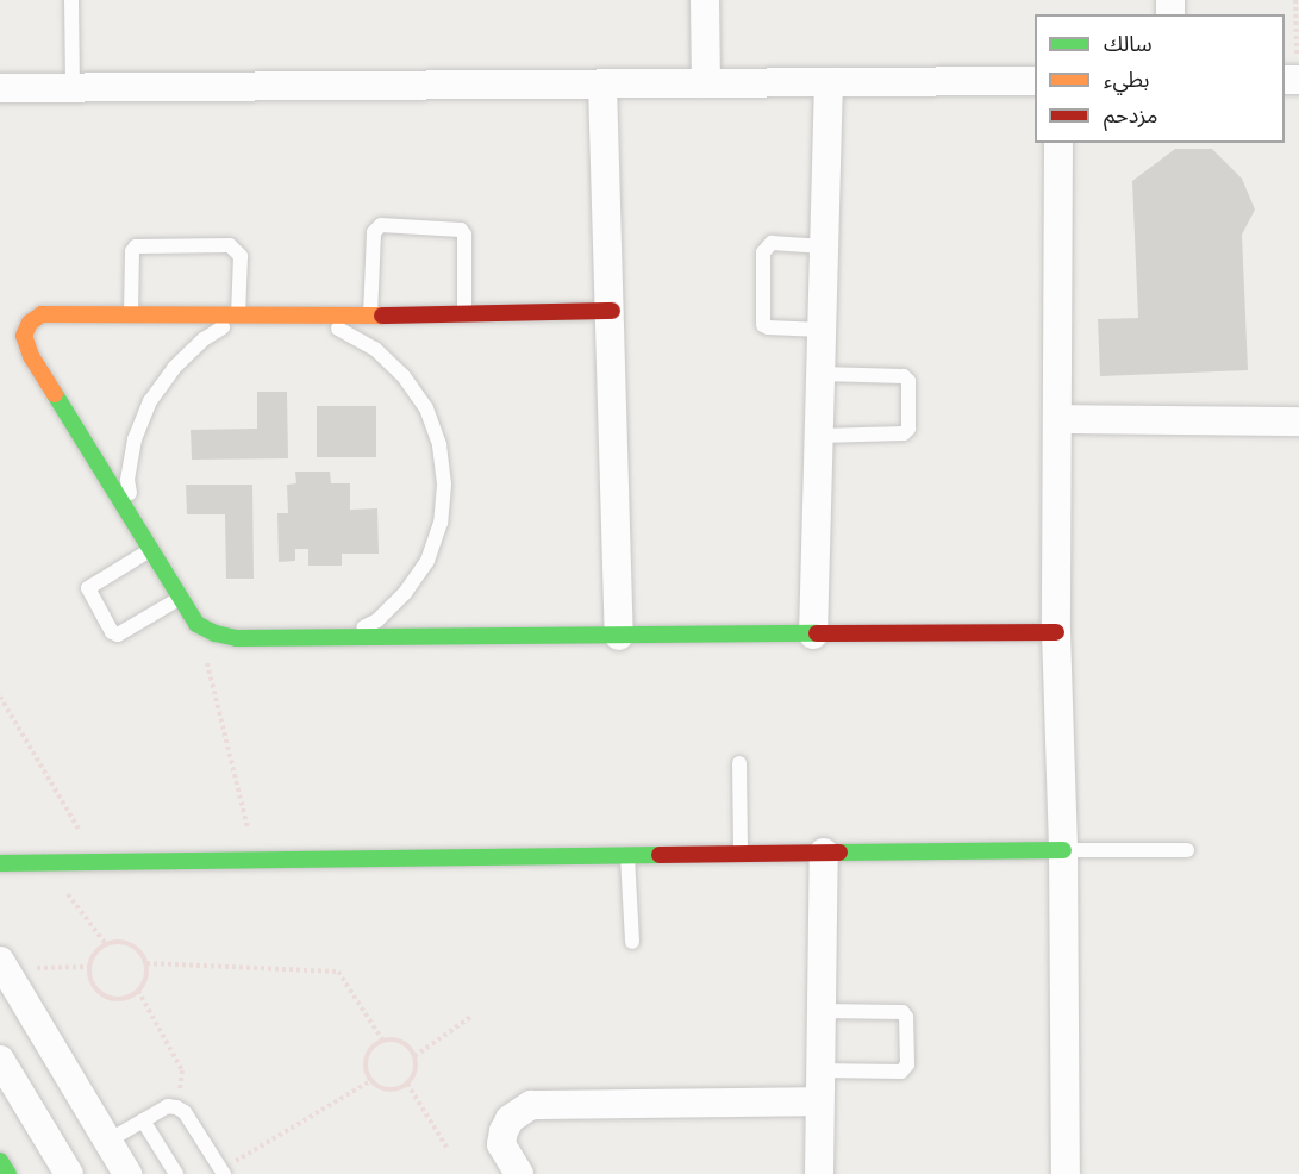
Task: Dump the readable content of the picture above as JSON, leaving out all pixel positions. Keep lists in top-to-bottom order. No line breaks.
{"legend":["سالك","بطيء","مزدحم"]}
